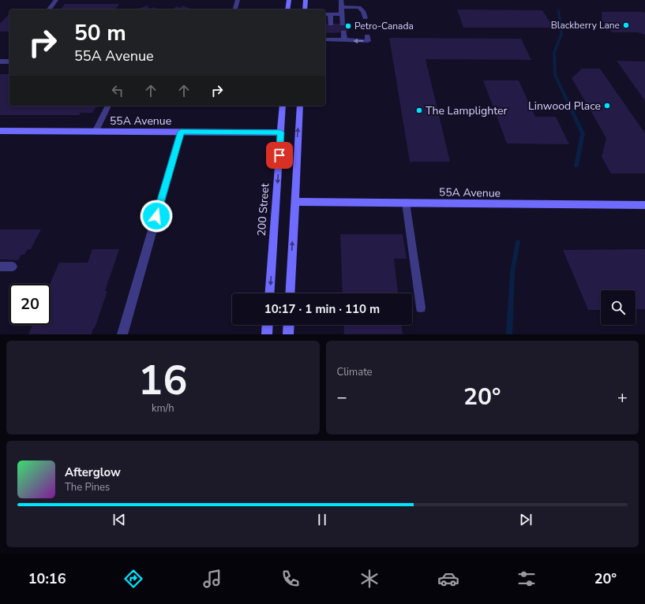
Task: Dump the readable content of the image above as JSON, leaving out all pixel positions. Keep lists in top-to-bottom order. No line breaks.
{"streets":{"street":["55A Avenue","200 Street"]},"crossings":[["55A Avenue","200 Street"]],"places":["Blackberry Lane","Petro-Canada","Linwood Place","The Lamplighter"],"page":{"turn":["50 m","55A Avenue"],"limit":"20","trip":"10:17 · 1 min · 110 m","tile":[["16","km/h"],"Climate"],"heat":["−","20°","+"],"song":["Afterglow","The Pines"],"tabs":["10:16","20°"]}}
